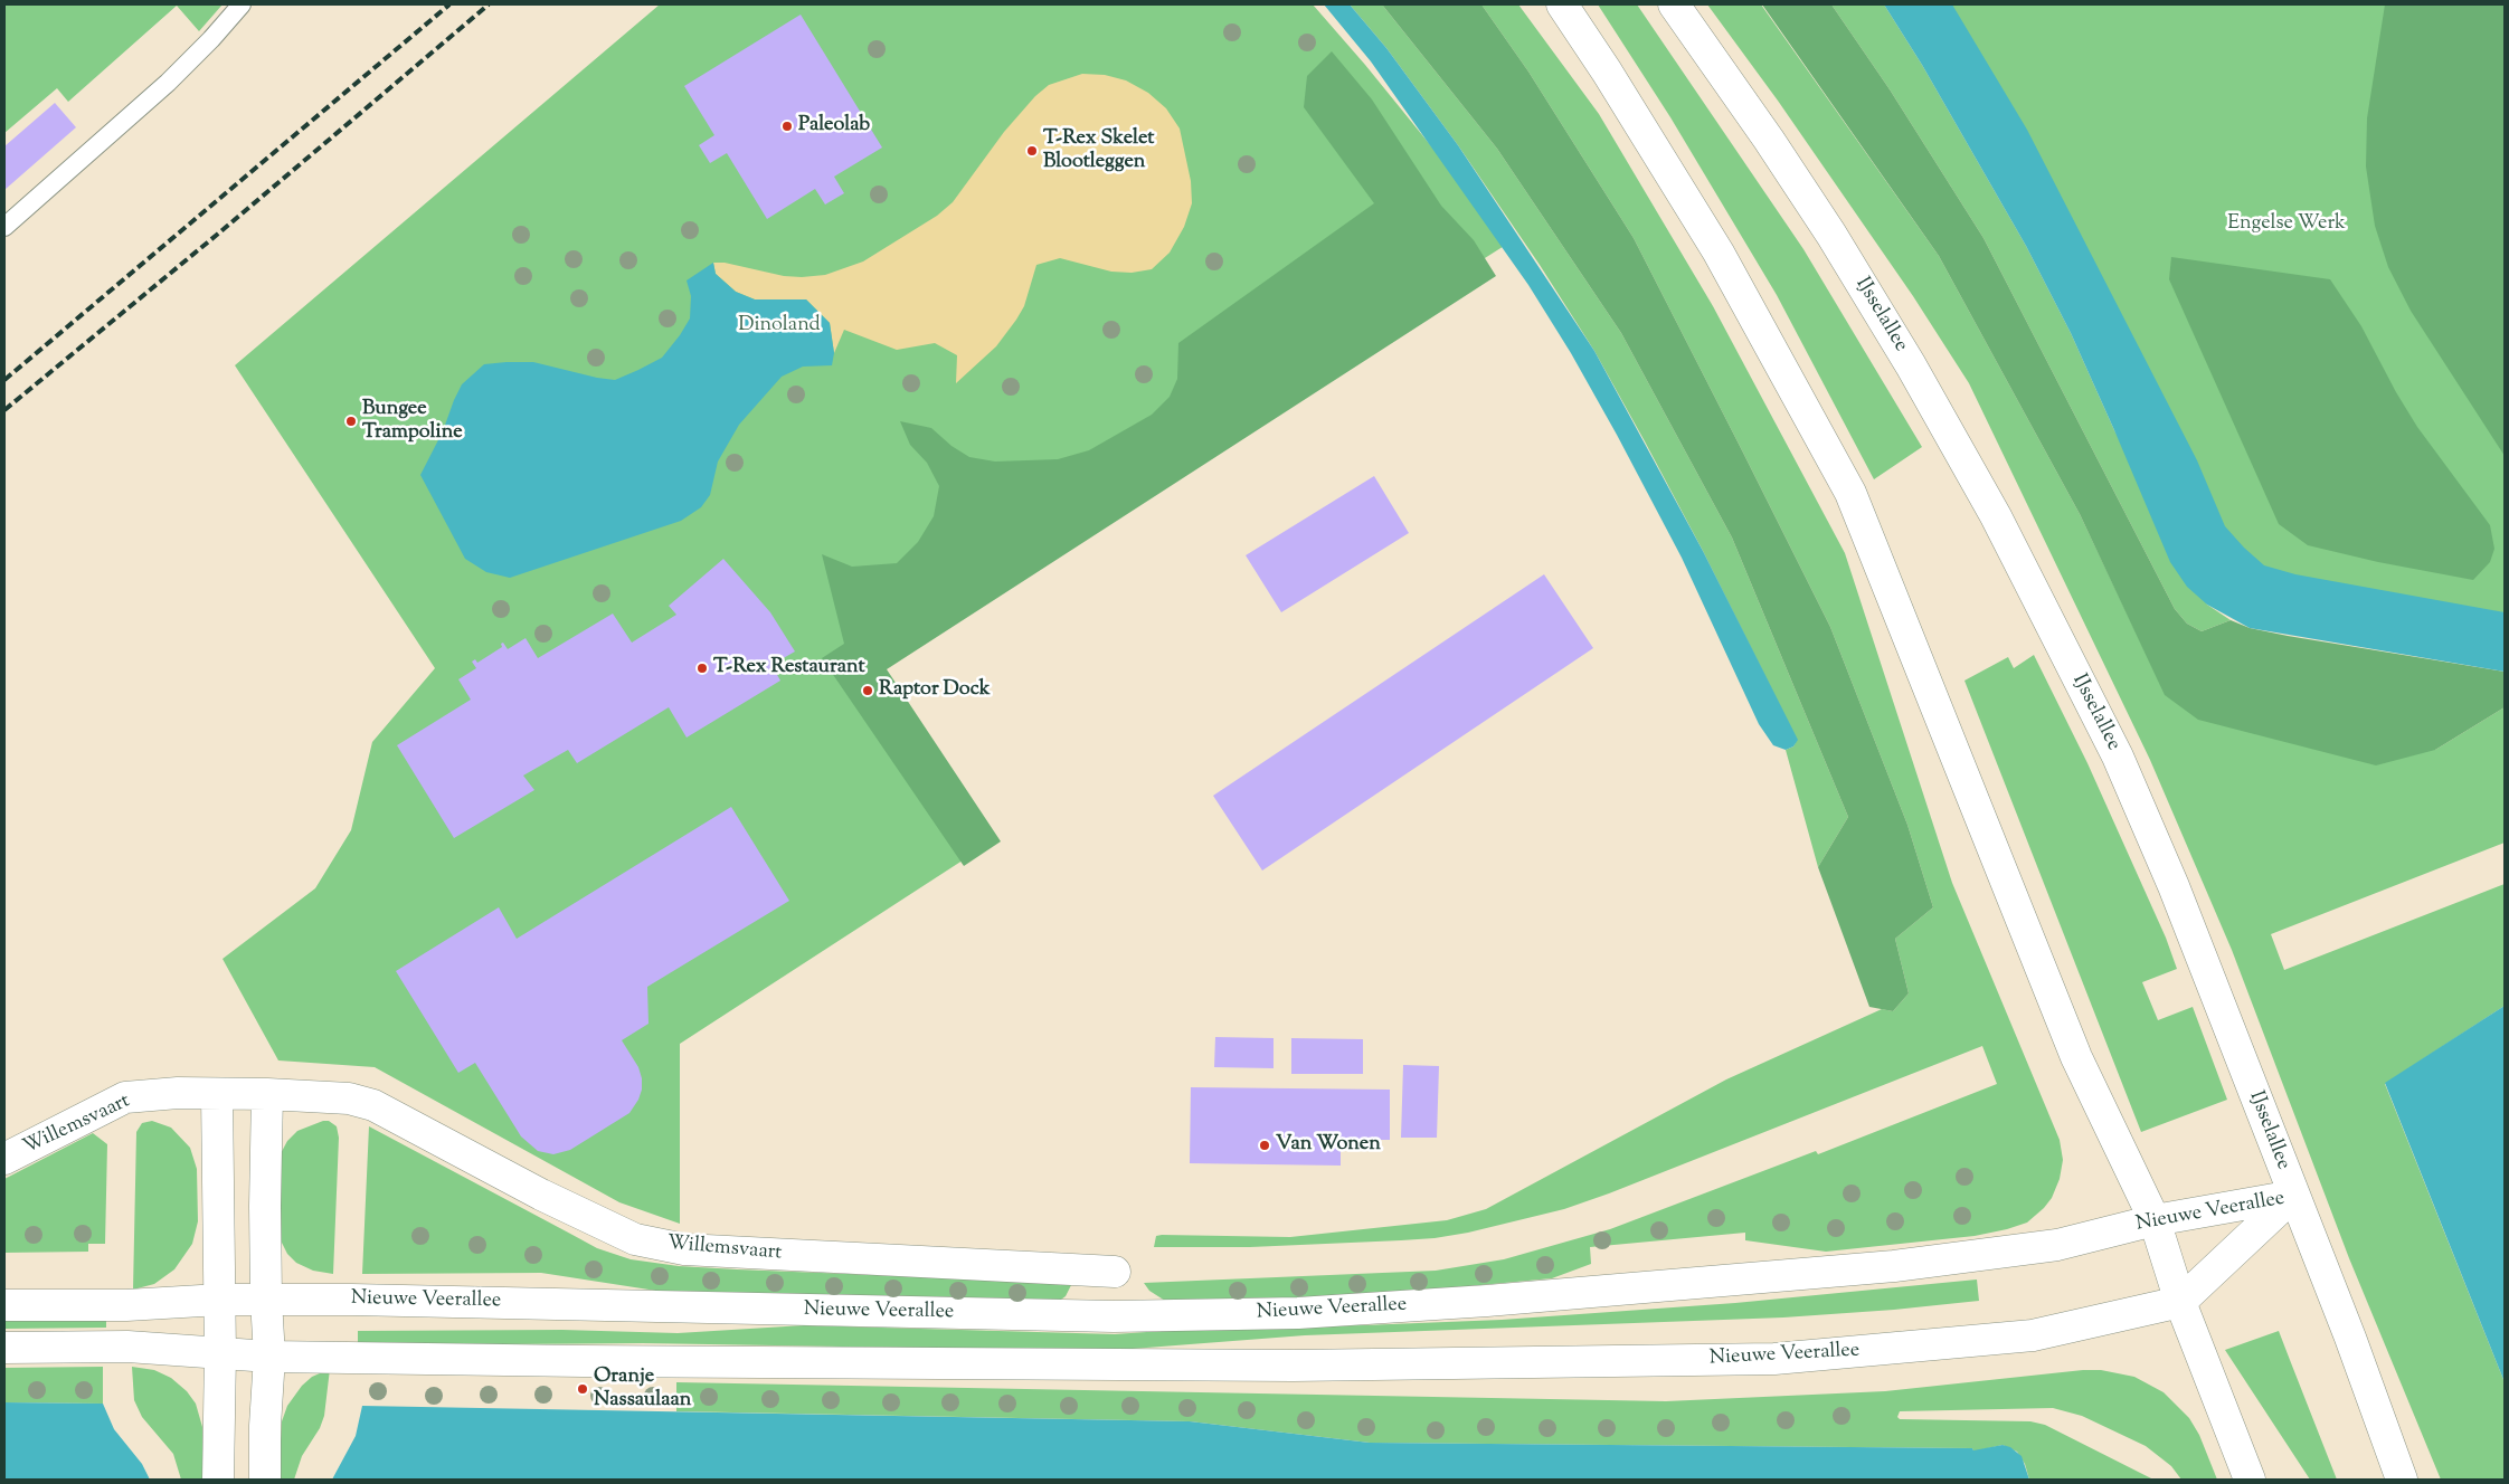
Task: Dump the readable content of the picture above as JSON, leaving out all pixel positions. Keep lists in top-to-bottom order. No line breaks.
{"streets":{"main road":["IJsselallee","Willemsvaart","Nieuwe Veerallee"]},"crossings":[["IJsselallee","Nieuwe Veerallee"]],"parks":["Engelse Werk","Dinoland"],"places":["Paleolab","T-Rex Skelet Blootleggen","Bungee Trampoline","T-Rex Restaurant","Raptor Dock","Van Wonen","Oranje Nassaulaan"]}
